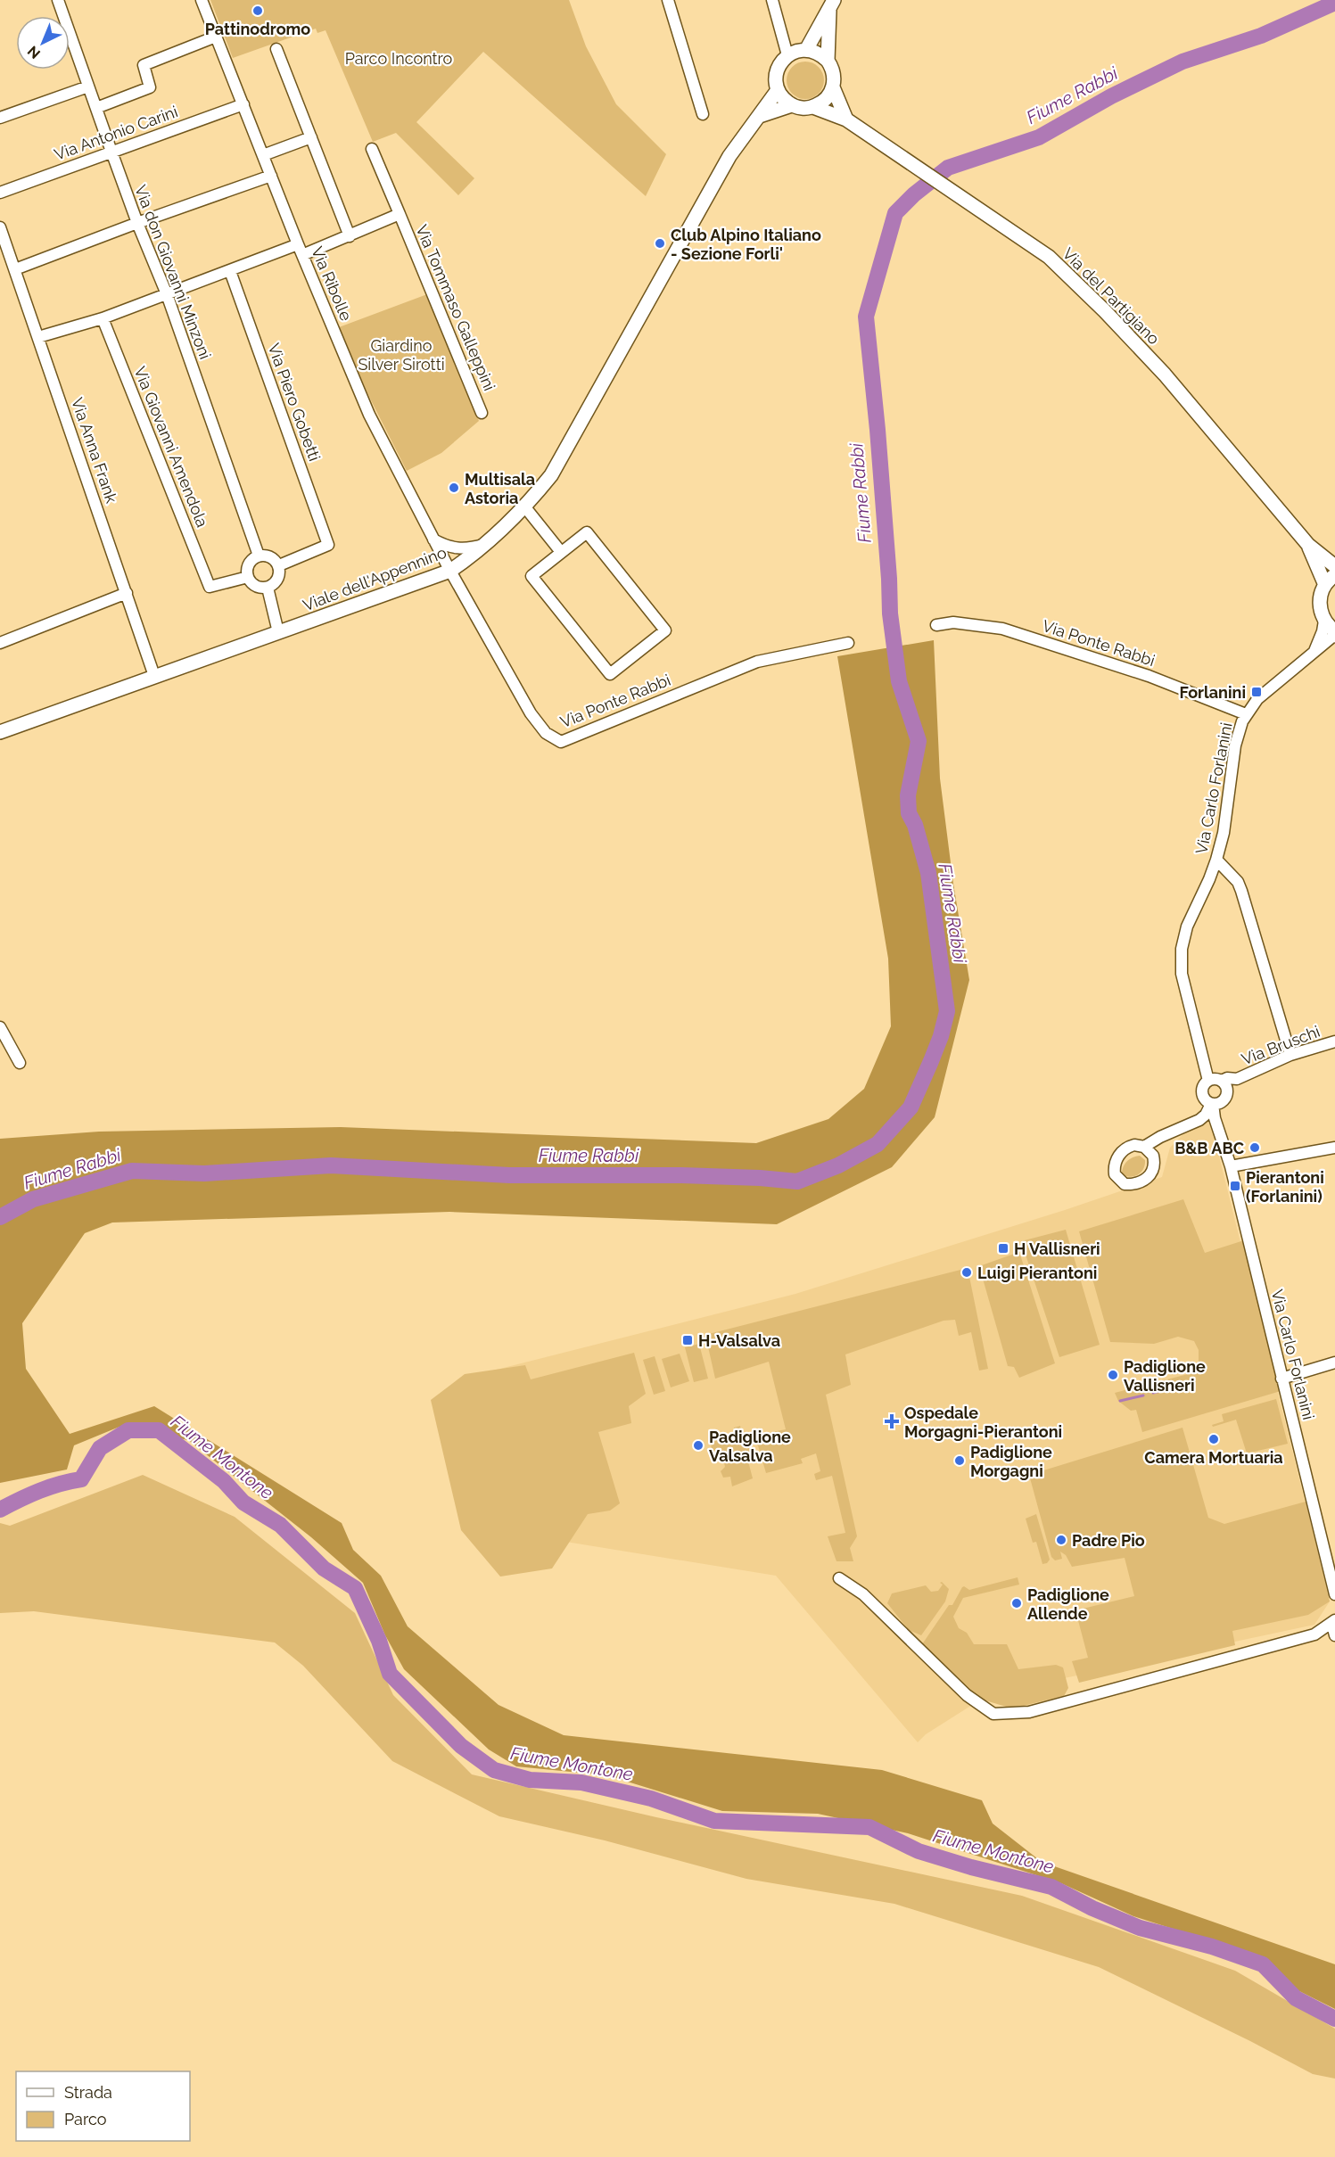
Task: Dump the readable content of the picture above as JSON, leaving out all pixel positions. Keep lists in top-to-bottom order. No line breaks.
{"streets":{"main road":["Via del Partigiano","Viale dell'Appennino"],"street":["Via Antonio Carini","Via don Giovanni Minzoni","Via Ribolle","Via Tommaso Galleppini","Via Piero Gobetti","Via Giovanni Amendola","Via Anna Frank","Via Ponte Rabbi","Via Carlo Forlanini","Via Bruschi"]},"crossings":[["Via Antonio Carini","Via don Giovanni Minzoni"],["Via Antonio Carini","Via Ribolle"],["Via don Giovanni Minzoni","Via Piero Gobetti"],["Via don Giovanni Minzoni","Via Giovanni Amendola"],["Via Ribolle","Via Tommaso Galleppini"],["Via Ribolle","Viale dell'Appennino"],["Via Ribolle","Via Ponte Rabbi"],["Via del Partigiano","Viale dell'Appennino"],["Via Piero Gobetti","Via Giovanni Amendola"],["Via Anna Frank","Viale dell'Appennino"],["Viale dell'Appennino","Via Ponte Rabbi"],["Via Ponte Rabbi","Via Carlo Forlanini"],["Via Carlo Forlanini","Via Bruschi"]],"water":["Fiume Rabbi","Fiume Montone"],"parks":["Parco Incontro","Giardino Silver Sirotti"],"places":{"other":["Pattinodromo","Club Alpino Italiano - Sezione Forli'","Multisala Astoria","B&B ABC","Luigi Pierantoni","Padiglione Vallisneri","Camera Mortuaria","Padiglione Valsalva","Padiglione Morgagni","Padre Pio","Padiglione Allende"],"transit":["Forlanini","Pierantoni (Forlanini)","H Vallisneri","H-Valsalva"],"health":["Ospedale Morgagni-Pierantoni"]},"legend":["Strada","Parco"],"north":"bottom left"}
